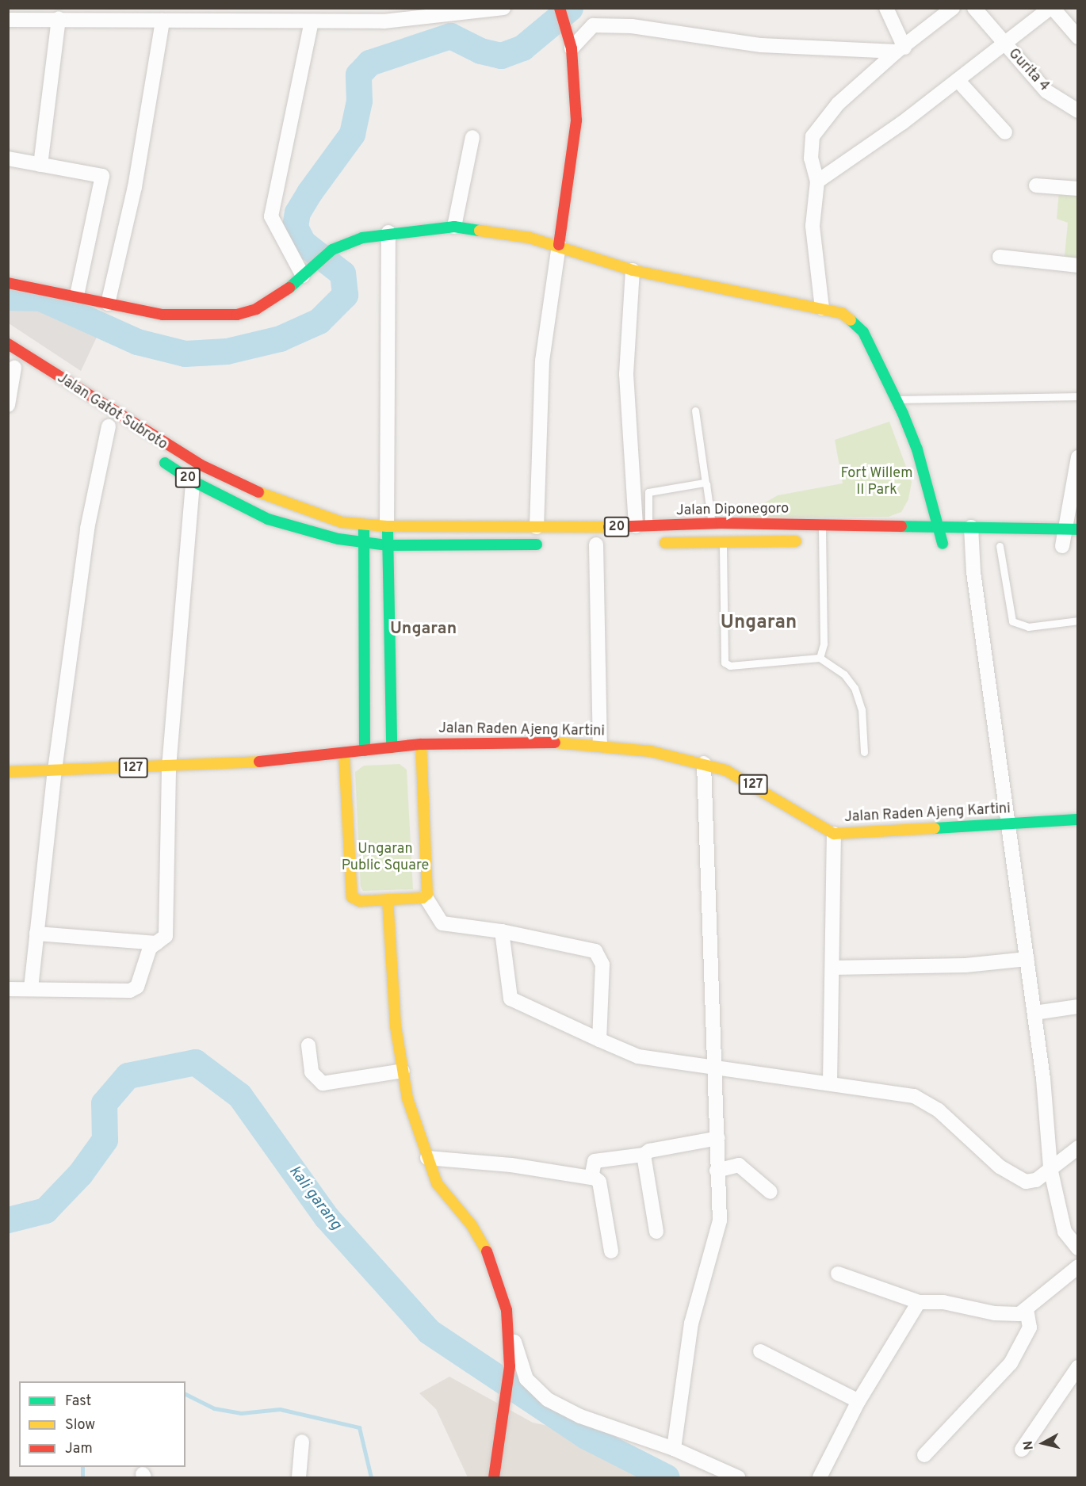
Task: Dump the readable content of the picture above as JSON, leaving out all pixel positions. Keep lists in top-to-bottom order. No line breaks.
{"streets":{"main road":["Jalan Gatot Subroto","20","Jalan Diponegoro","Jalan Raden Ajeng Kartini","127"],"street":["Gurita 4"]},"crossings":[["Jalan Gatot Subroto","20"],["Jalan Gatot Subroto","Jalan Diponegoro"],["Jalan Raden Ajeng Kartini","127"]],"districts":["Ungaran","Ungaran"],"water":["kali garang"],"parks":["Fort Willem II Park","Ungaran Public Square"],"legend":["Fast","Slow","Jam"],"north":"left"}
